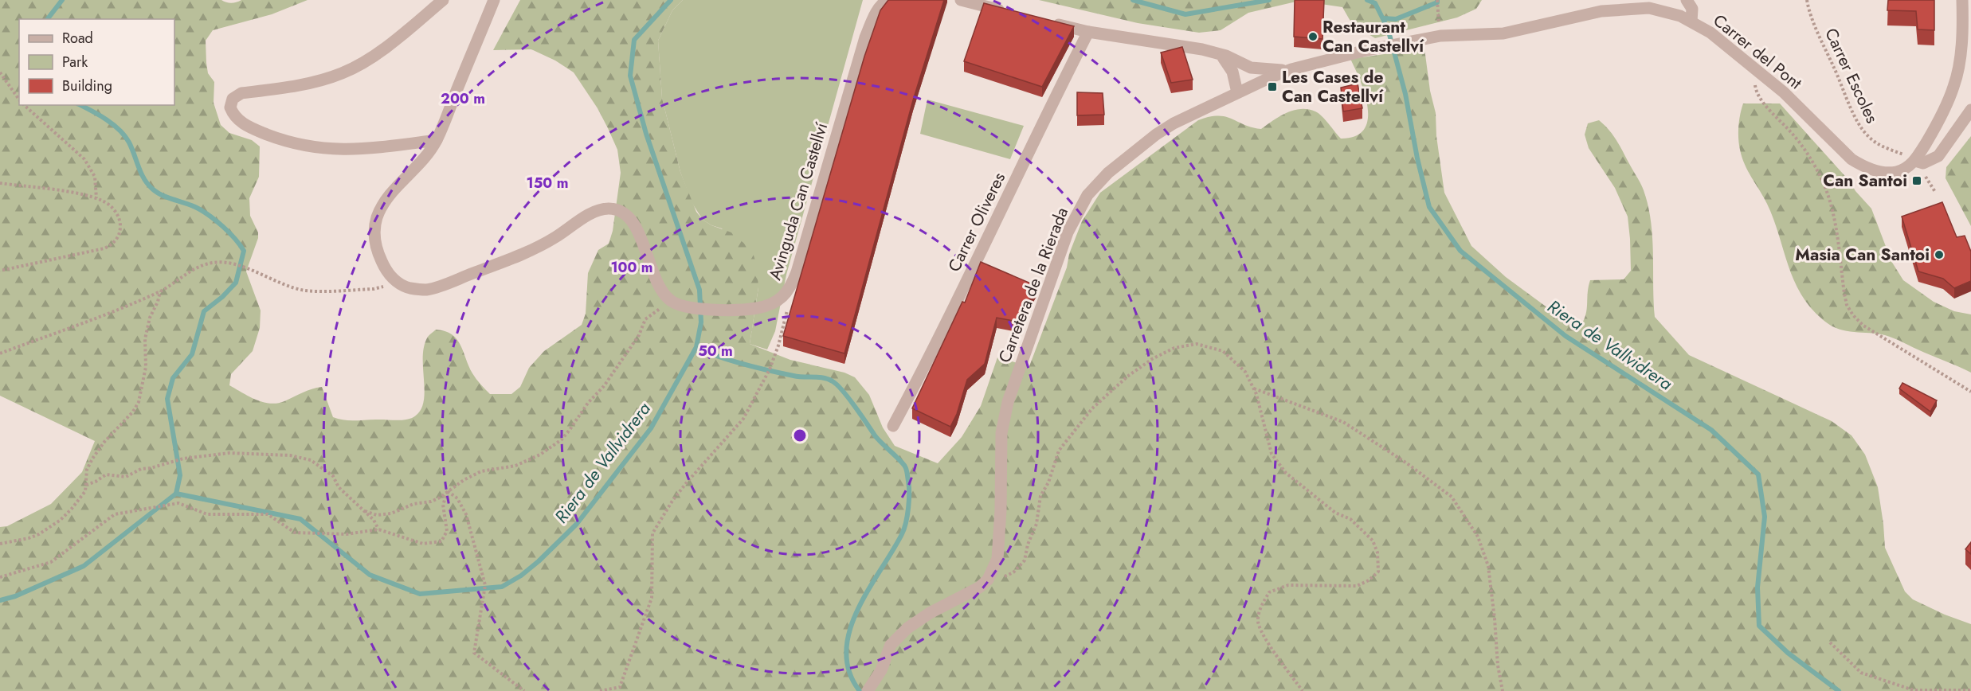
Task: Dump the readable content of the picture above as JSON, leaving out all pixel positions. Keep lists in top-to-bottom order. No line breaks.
{"streets":{"street":["Carrer del Pont","Avinguda Can Castellví","Carrer Oliveres","Carretera de la Rierada"],"path":["Carrer Escoles"]},"crossings":[["Carrer del Pont","Carrer Escoles"],["Carrer del Pont","Carretera de la Rierada"]],"water":["Riera de Vallvidrera"],"places":{"other":["Restaurant Can Castellví","Masia Can Santoi"],"transit":["Les Cases de Can Castellví","Can Santoi"]},"legend":["Road","Park","Building"],"rings":["200 m","150 m","100 m","50 m"]}
